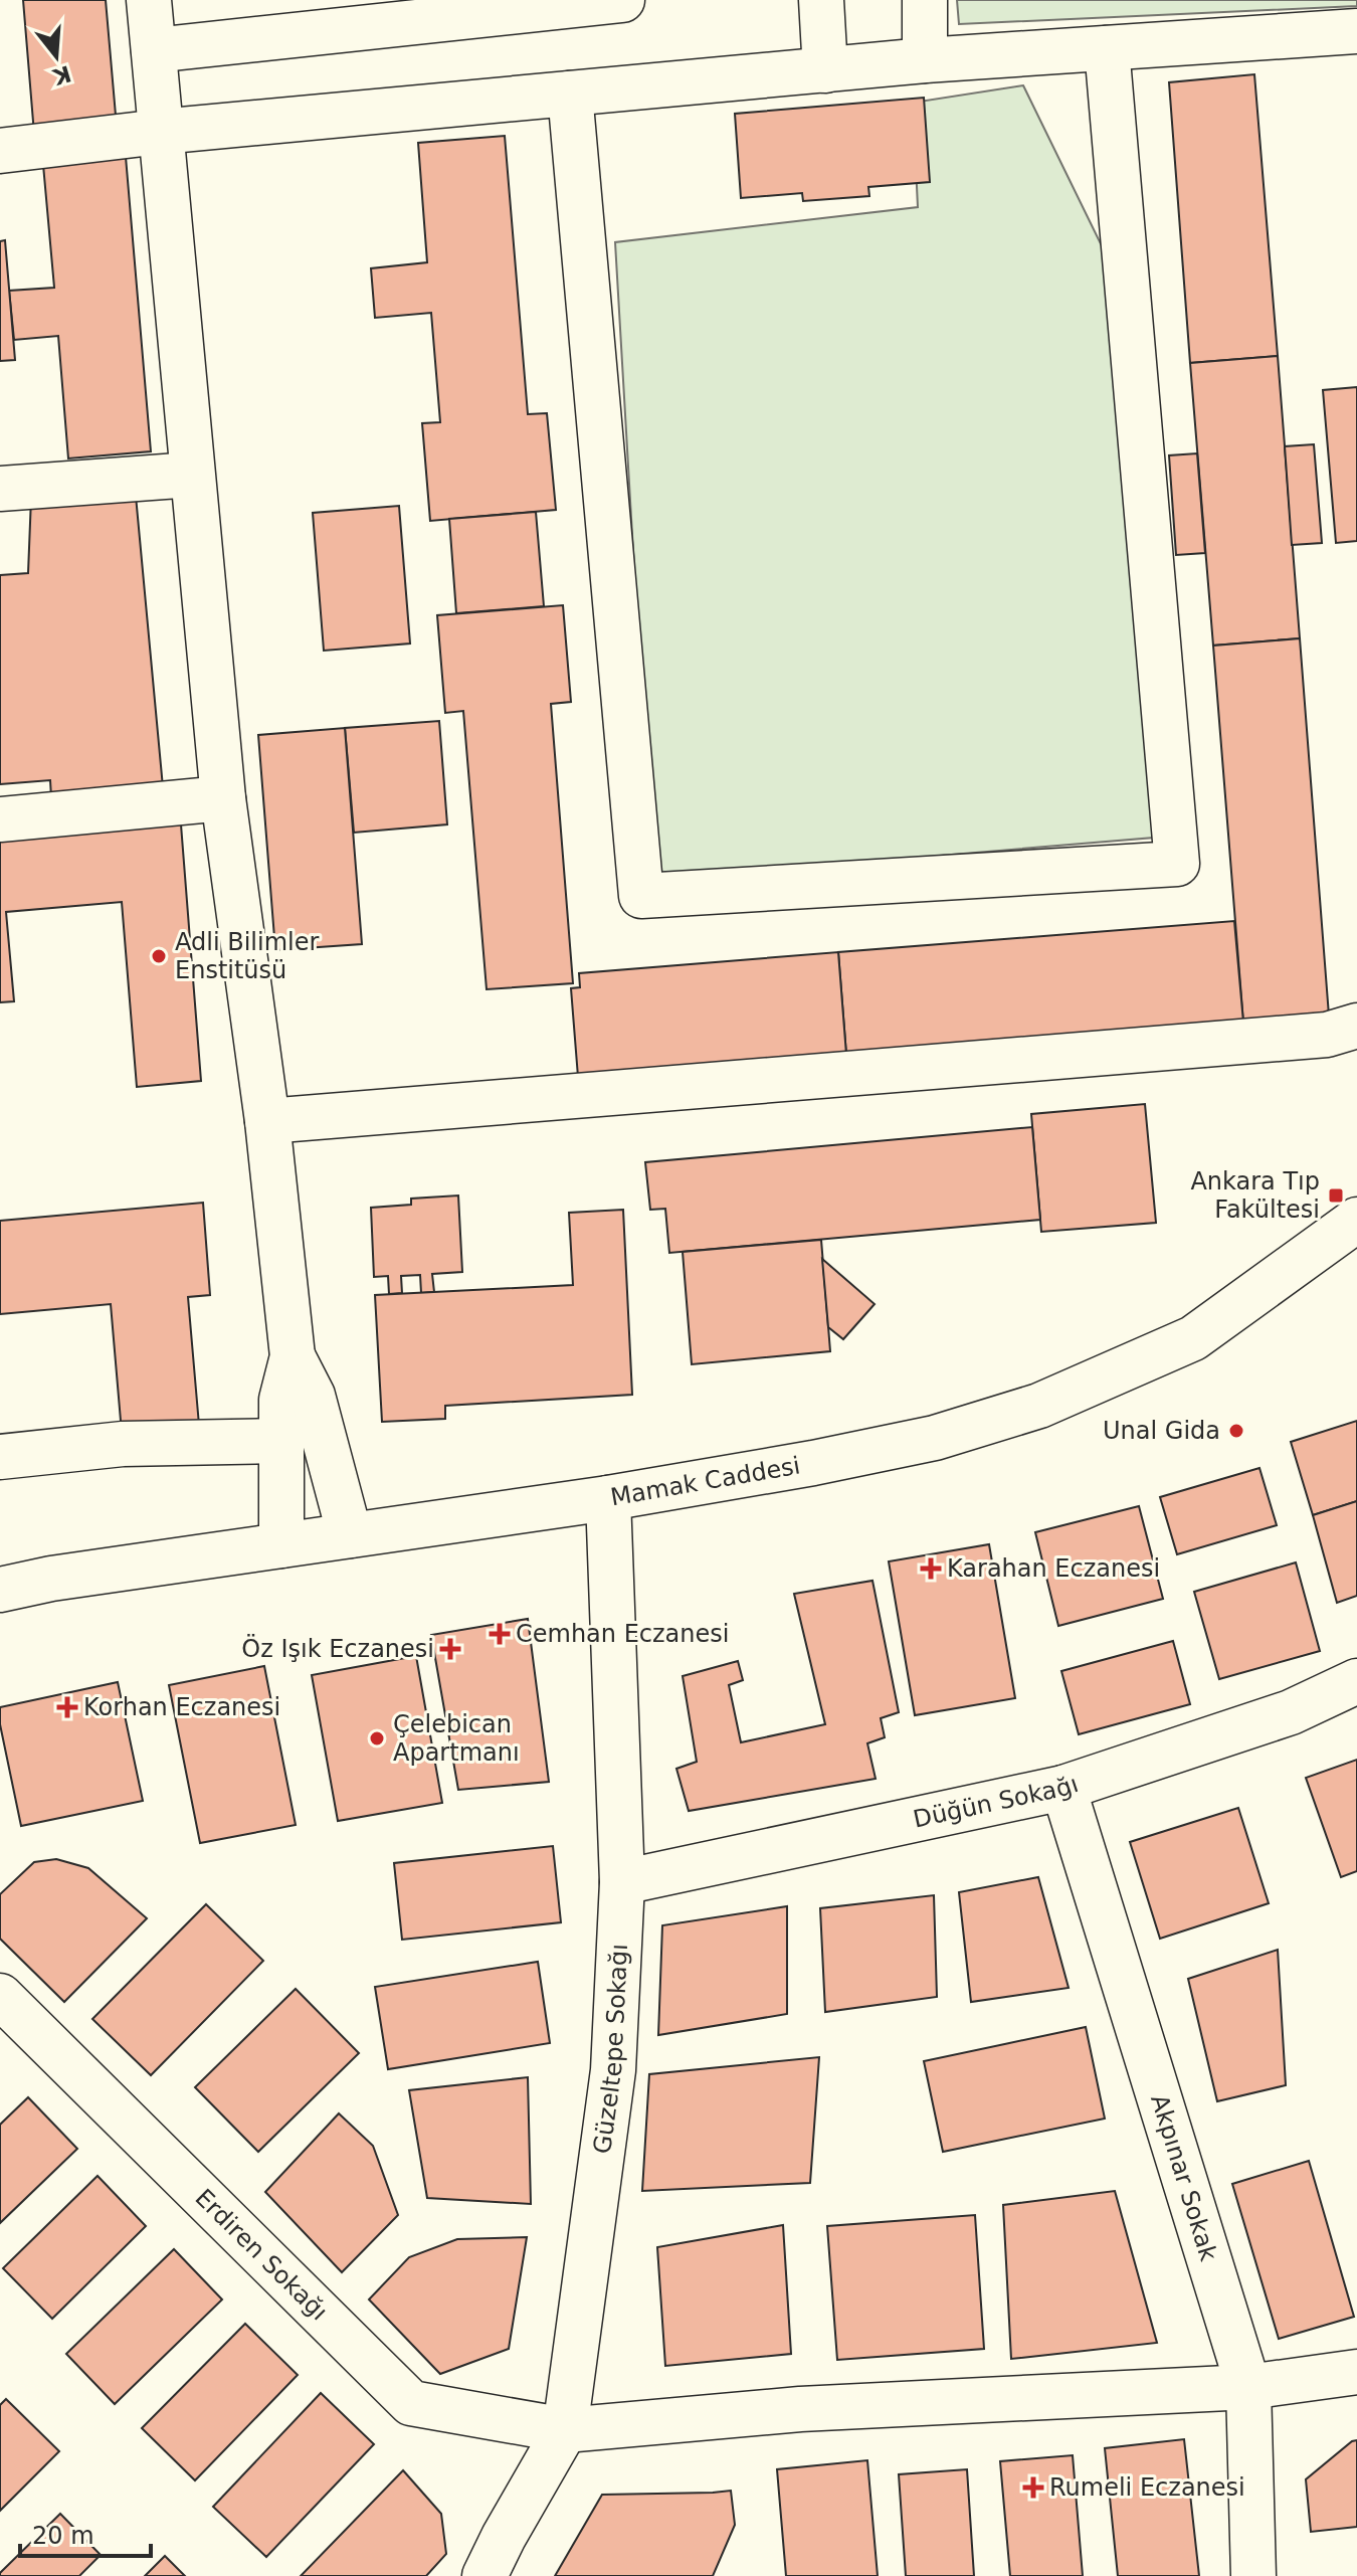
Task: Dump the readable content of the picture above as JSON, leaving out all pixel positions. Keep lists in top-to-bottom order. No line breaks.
{"streets":{"street":["Mamak Caddesi","Düğün Sokağı","Güzeltepe Sokağı","Akpınar Sokak","Erdiren Sokağı"]},"crossings":[["Mamak Caddesi","Güzeltepe Sokağı"],["Düğün Sokağı","Güzeltepe Sokağı"],["Düğün Sokağı","Akpınar Sokak"],["Güzeltepe Sokağı","Erdiren Sokağı"],["Akpınar Sokak","Erdiren Sokağı"]],"places":{"other":["Adli Bilimler Enstitüsü","Unal Gida","Çelebican Apartmanı"],"transit":["Ankara Tıp Fakültesi"],"health":["Karahan Eczanesi","Cemhan Eczanesi","Öz Işık Eczanesi","Korhan Eczanesi","Rumeli Eczanesi"]},"scale_bar":"20 m","north":"bottom"}
